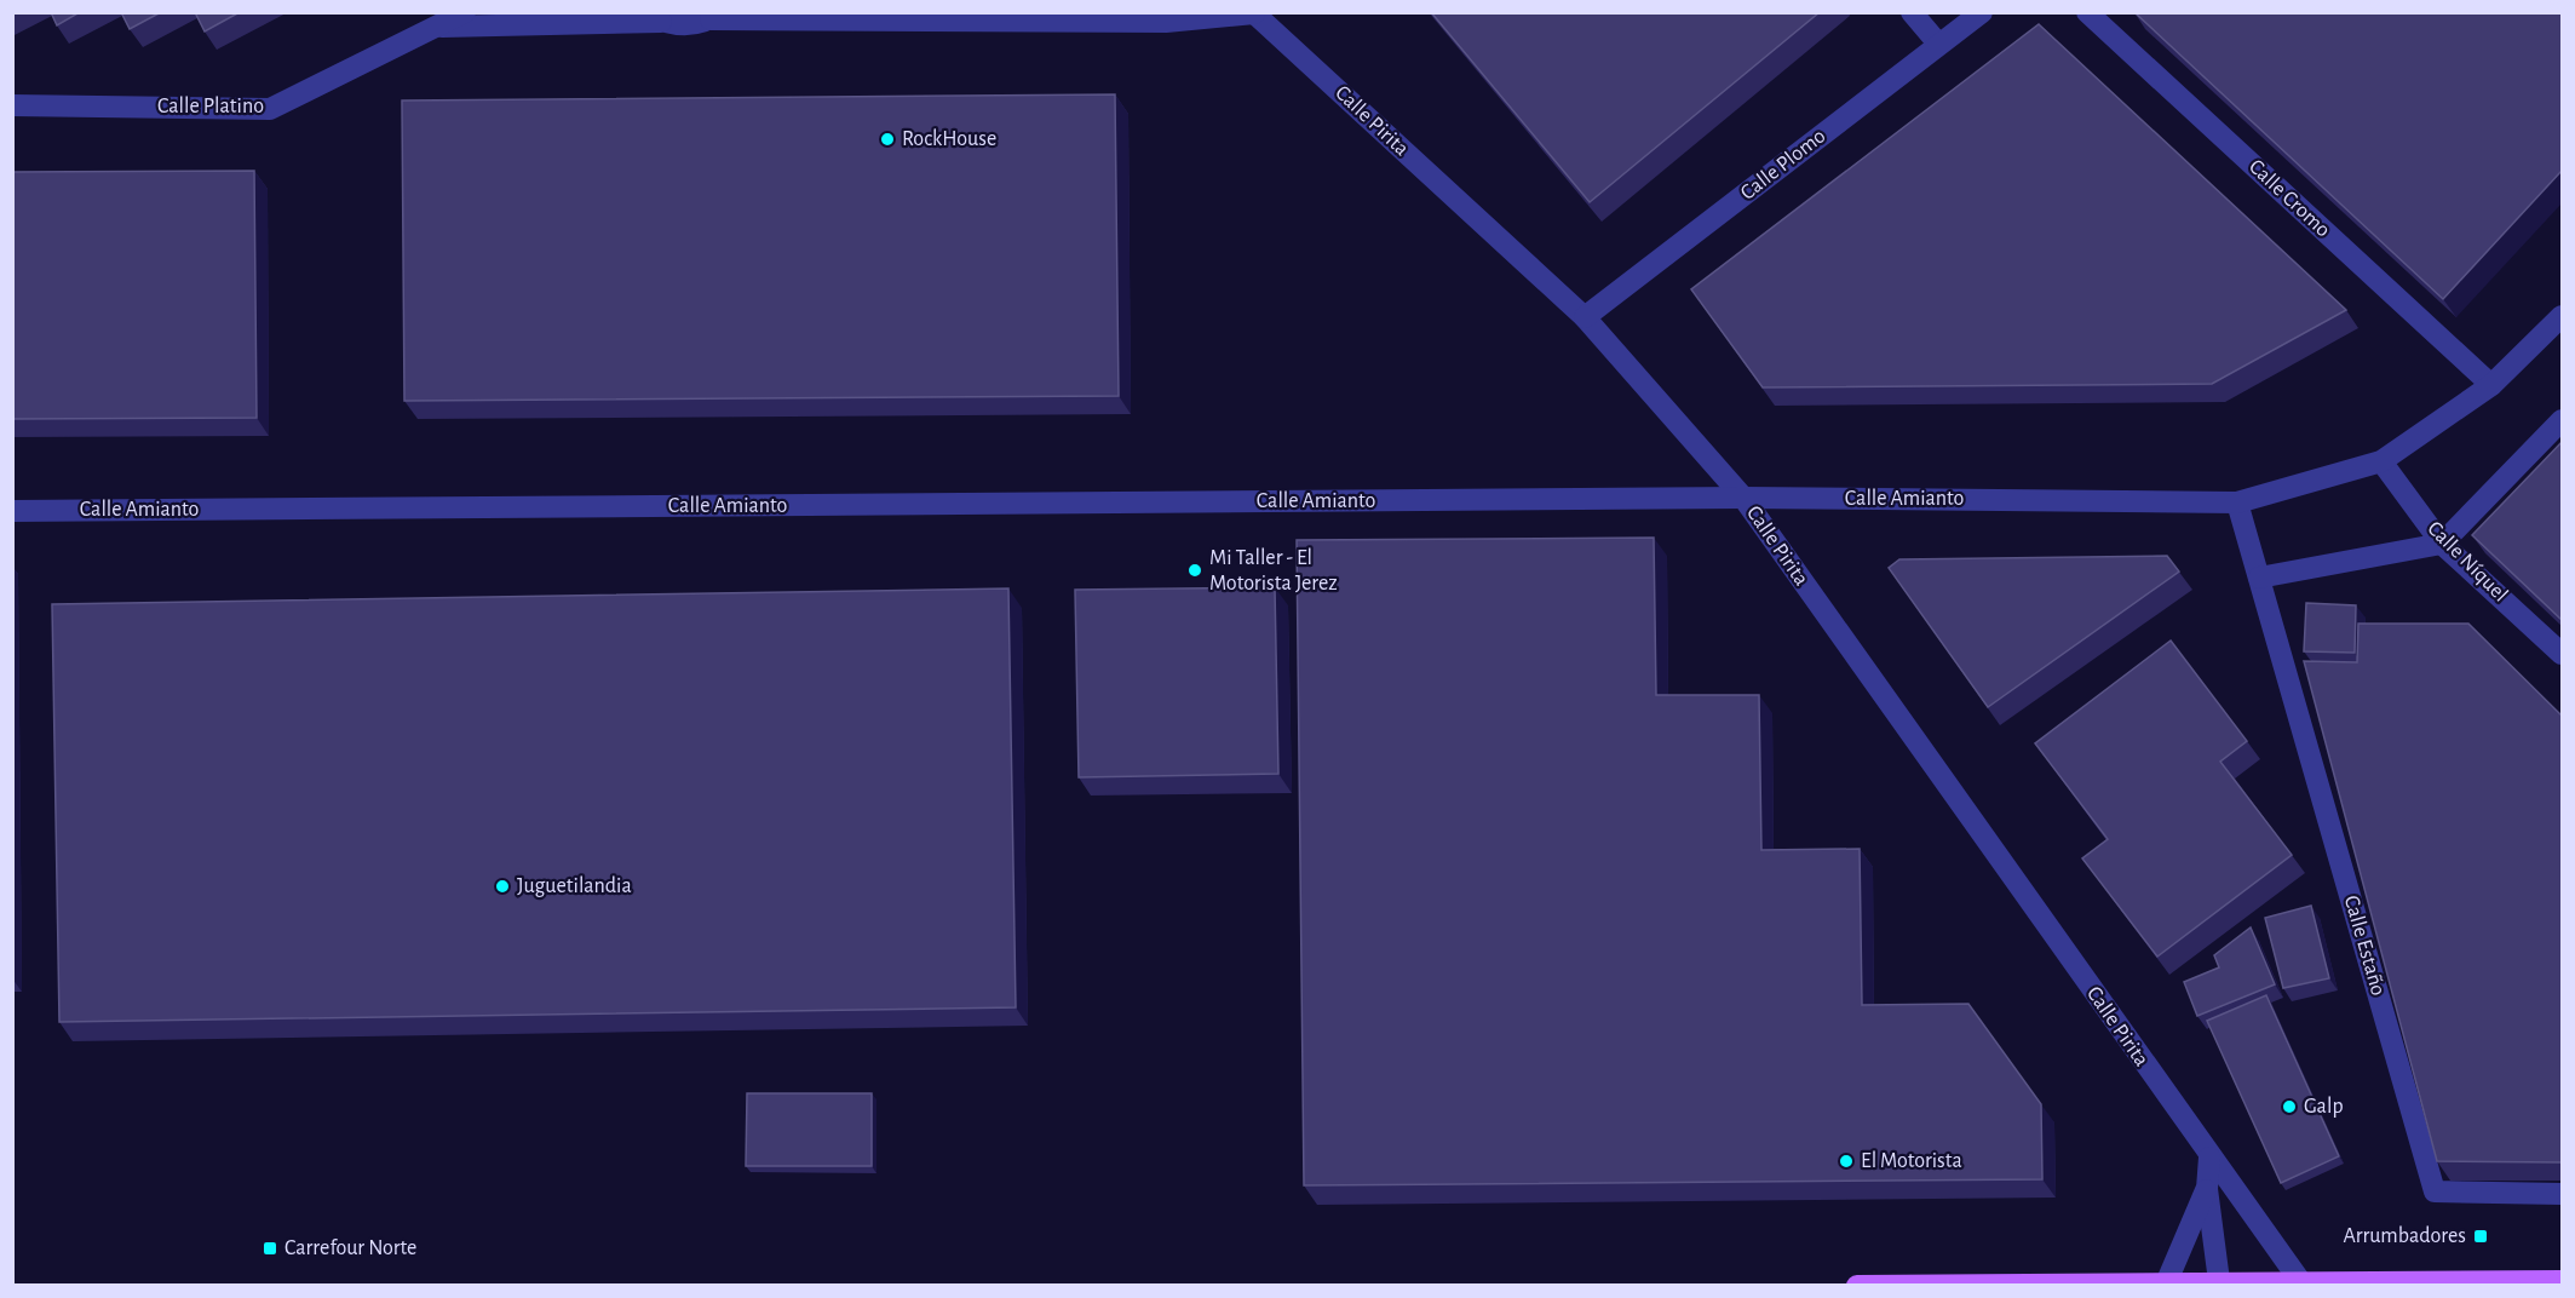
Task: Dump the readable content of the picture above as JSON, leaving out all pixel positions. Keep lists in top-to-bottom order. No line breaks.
{"streets":{"street":["Calle Platino","Calle Pirita","Calle Plomo","Calle Cromo","Calle Amianto","Calle Níquel","Calle Estaño"]},"crossings":[["Calle Pirita","Calle Plomo"],["Calle Pirita","Calle Amianto"],["Calle Cromo","Calle Amianto"],["Calle Amianto","Calle Níquel"],["Calle Amianto","Calle Estaño"]],"places":{"other":["RockHouse","Mi Taller - El Motorista Jerez","Juguetilandia","Galp","El Motorista"],"transit":["Arrumbadores","Carrefour Norte"]}}
